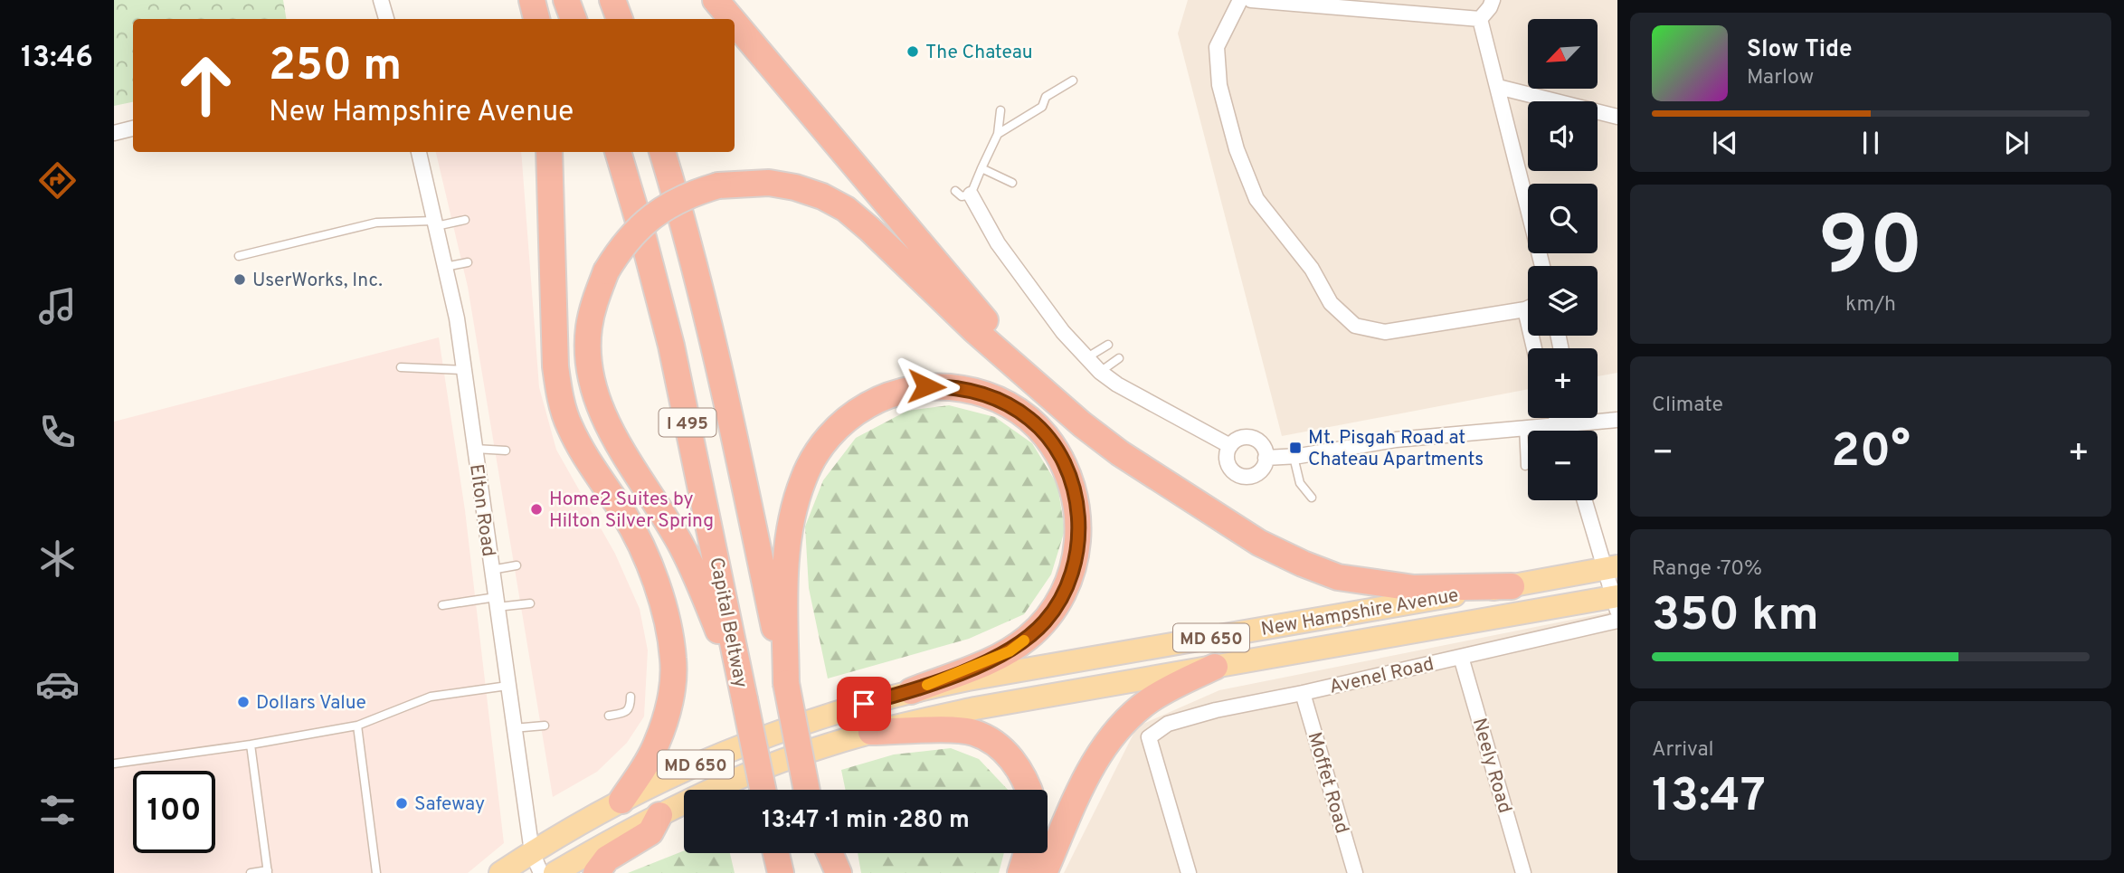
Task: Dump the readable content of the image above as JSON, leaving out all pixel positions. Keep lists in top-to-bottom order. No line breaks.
{"streets":{"highway":["I 495","Capital Beltway"],"main road":["New Hampshire Avenue","MD 650"],"street":["Elton Road","Avenel Road","Neely Road","Moffet Road"]},"crossings":[["Elton Road","New Hampshire Avenue"],["Avenel Road","Neely Road"],["Avenel Road","Moffet Road"]],"places":{"other":["The Chateau","UserWorks, Inc.","Home2 Suites by Hilton Silver Spring","Dollars Value","Safeway"],"transit":["Mt. Pisgah Road at Chateau Apartments"]},"north":"bottom left","page":{"tabs":"13:46","map_buttons":["+","−"],"turn":["250 m","New Hampshire Avenue"],"song":["Slow Tide","Marlow"],"tile":[["90","km/h"],"Climate",["Range · 70%","350 km"],["Arrival","13:47"]],"heat":["−","20°","+"],"limit":"100","trip":"13:47 · 1 min · 280 m"}}
